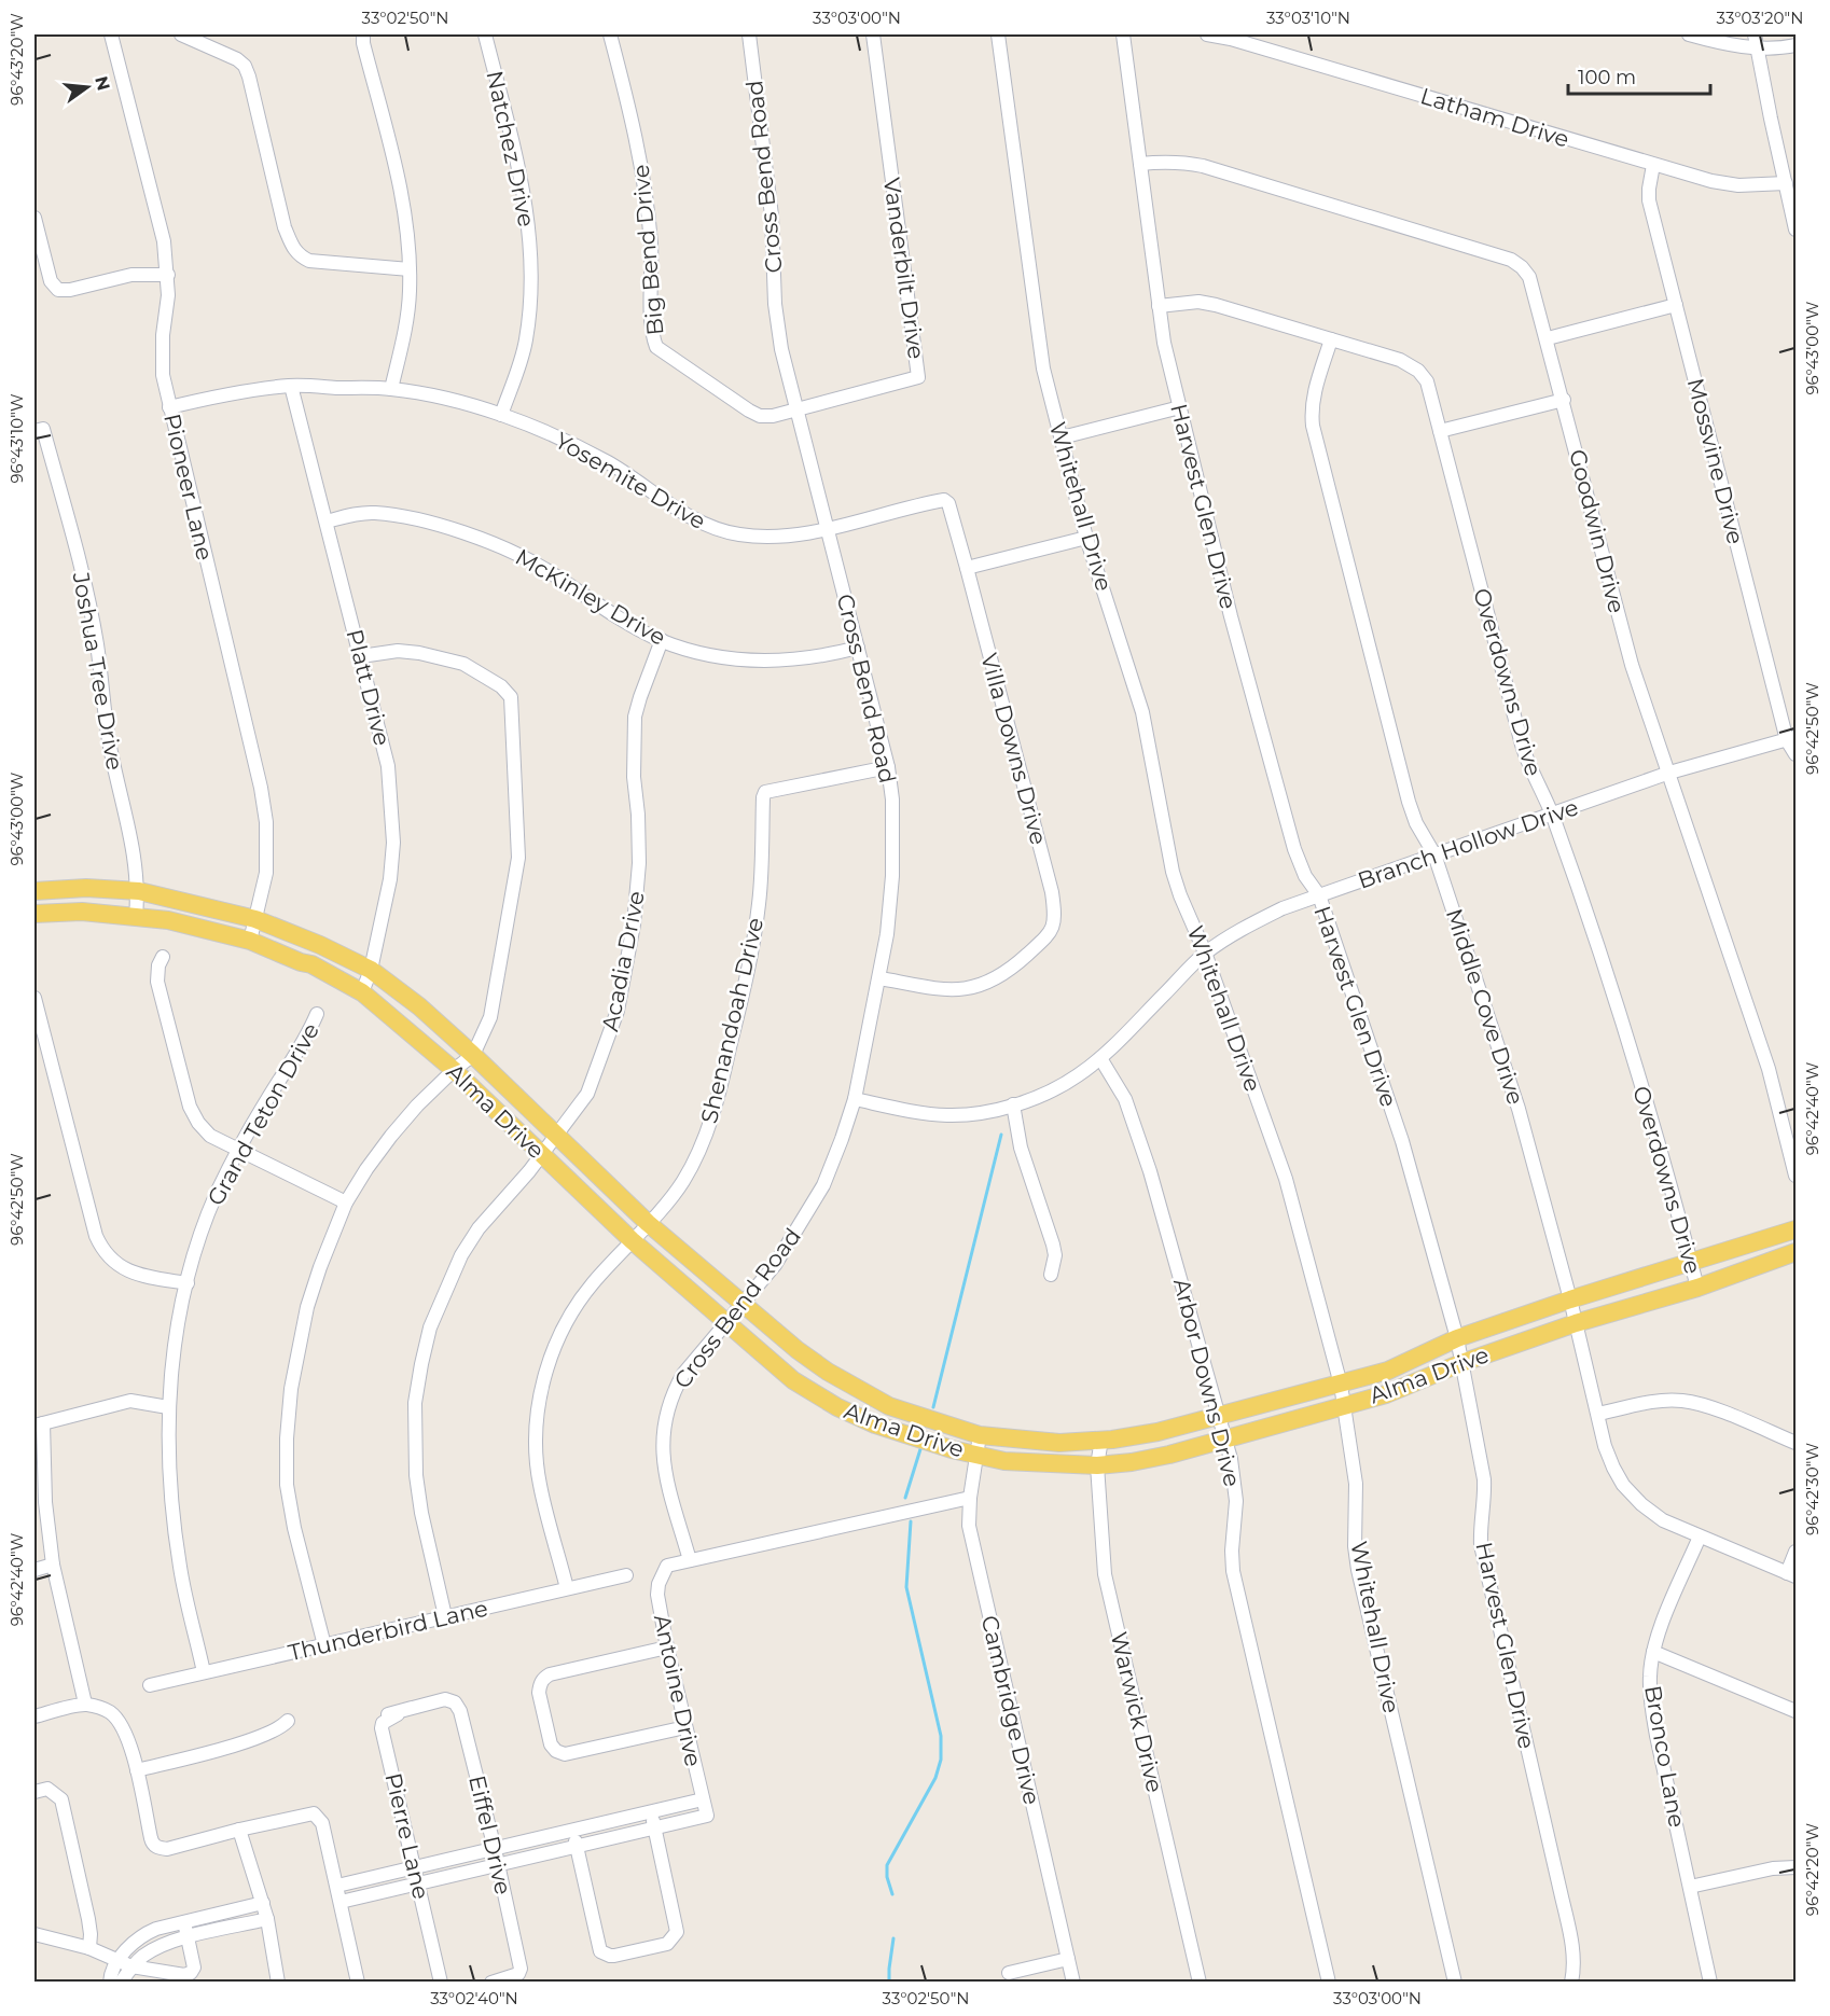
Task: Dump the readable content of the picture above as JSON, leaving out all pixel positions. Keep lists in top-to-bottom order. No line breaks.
{"streets":{"main road":["Alma Drive"],"street":["Latham Drive","Natchez Drive","Cross Bend Road","Big Bend Drive","Vanderbilt Drive","Mossvine Drive","Yosemite Drive","Pioneer Lane","Whitehall Drive","Harvest Glen Drive","Goodwin Drive","McKinley Drive","Joshua Tree Drive","Overdowns Drive","Platt Drive","Villa Downs Drive","Branch Hollow Drive","Acadia Drive","Middle Cove Drive","Shenandoah Drive","Grand Teton Drive","Arbor Downs Drive","Thunderbird Lane","Antoine Drive","Cambridge Drive","Warwick Drive","Bronco Lane","Eiffel Drive","Pierre Lane"]},"crossings":[["Latham Drive","Mossvine Drive"],["Natchez Drive","Yosemite Drive"],["Cross Bend Road","Big Bend Drive"],["Cross Bend Road","Vanderbilt Drive"],["Cross Bend Road","Yosemite Drive"],["Cross Bend Road","McKinley Drive"],["Cross Bend Road","Villa Downs Drive"],["Cross Bend Road","Branch Hollow Drive"],["Cross Bend Road","Shenandoah Drive"],["Cross Bend Road","Alma Drive"],["Cross Bend Road","Antoine Drive"],["Big Bend Drive","Vanderbilt Drive"],["Mossvine Drive","Branch Hollow Drive"],["Yosemite Drive","Pioneer Lane"],["Yosemite Drive","Platt Drive"],["Yosemite Drive","Villa Downs Drive"],["Pioneer Lane","Alma Drive"],["Whitehall Drive","Branch Hollow Drive"],["Whitehall Drive","Alma Drive"],["Harvest Glen Drive","Goodwin Drive"],["Harvest Glen Drive","Overdowns Drive"],["Harvest Glen Drive","Branch Hollow Drive"],["Harvest Glen Drive","Alma Drive"],["Goodwin Drive","Branch Hollow Drive"],["McKinley Drive","Platt Drive"],["McKinley Drive","Acadia Drive"],["Joshua Tree Drive","Alma Drive"],["Overdowns Drive","Branch Hollow Drive"],["Overdowns Drive","Middle Cove Drive"],["Overdowns Drive","Alma Drive"],["Platt Drive","Alma Drive"],["Branch Hollow Drive","Middle Cove Drive"],["Branch Hollow Drive","Arbor Downs Drive"],["Acadia Drive","Alma Drive"],["Acadia Drive","Thunderbird Lane"],["Middle Cove Drive","Alma Drive"],["Middle Cove Drive","Bronco Lane"],["Shenandoah Drive","Alma Drive"],["Shenandoah Drive","Thunderbird Lane"],["Alma Drive","Arbor Downs Drive"],["Alma Drive","Cambridge Drive"],["Alma Drive","Warwick Drive"],["Grand Teton Drive","Thunderbird Lane"],["Eiffel Drive","Pierre Lane"]],"scale_bar":"100 m","north":"right","coordinates":["33°02'50\"N","33°03'00\"N","33°03'10\"N","33°03'20\"N","96°43'20\"W","96°43'00\"W","96°43'10\"W","96°42'50\"W","96°42'40\"W","96°42'30\"W","96°42'20\"W","33°02'40\"N"]}
